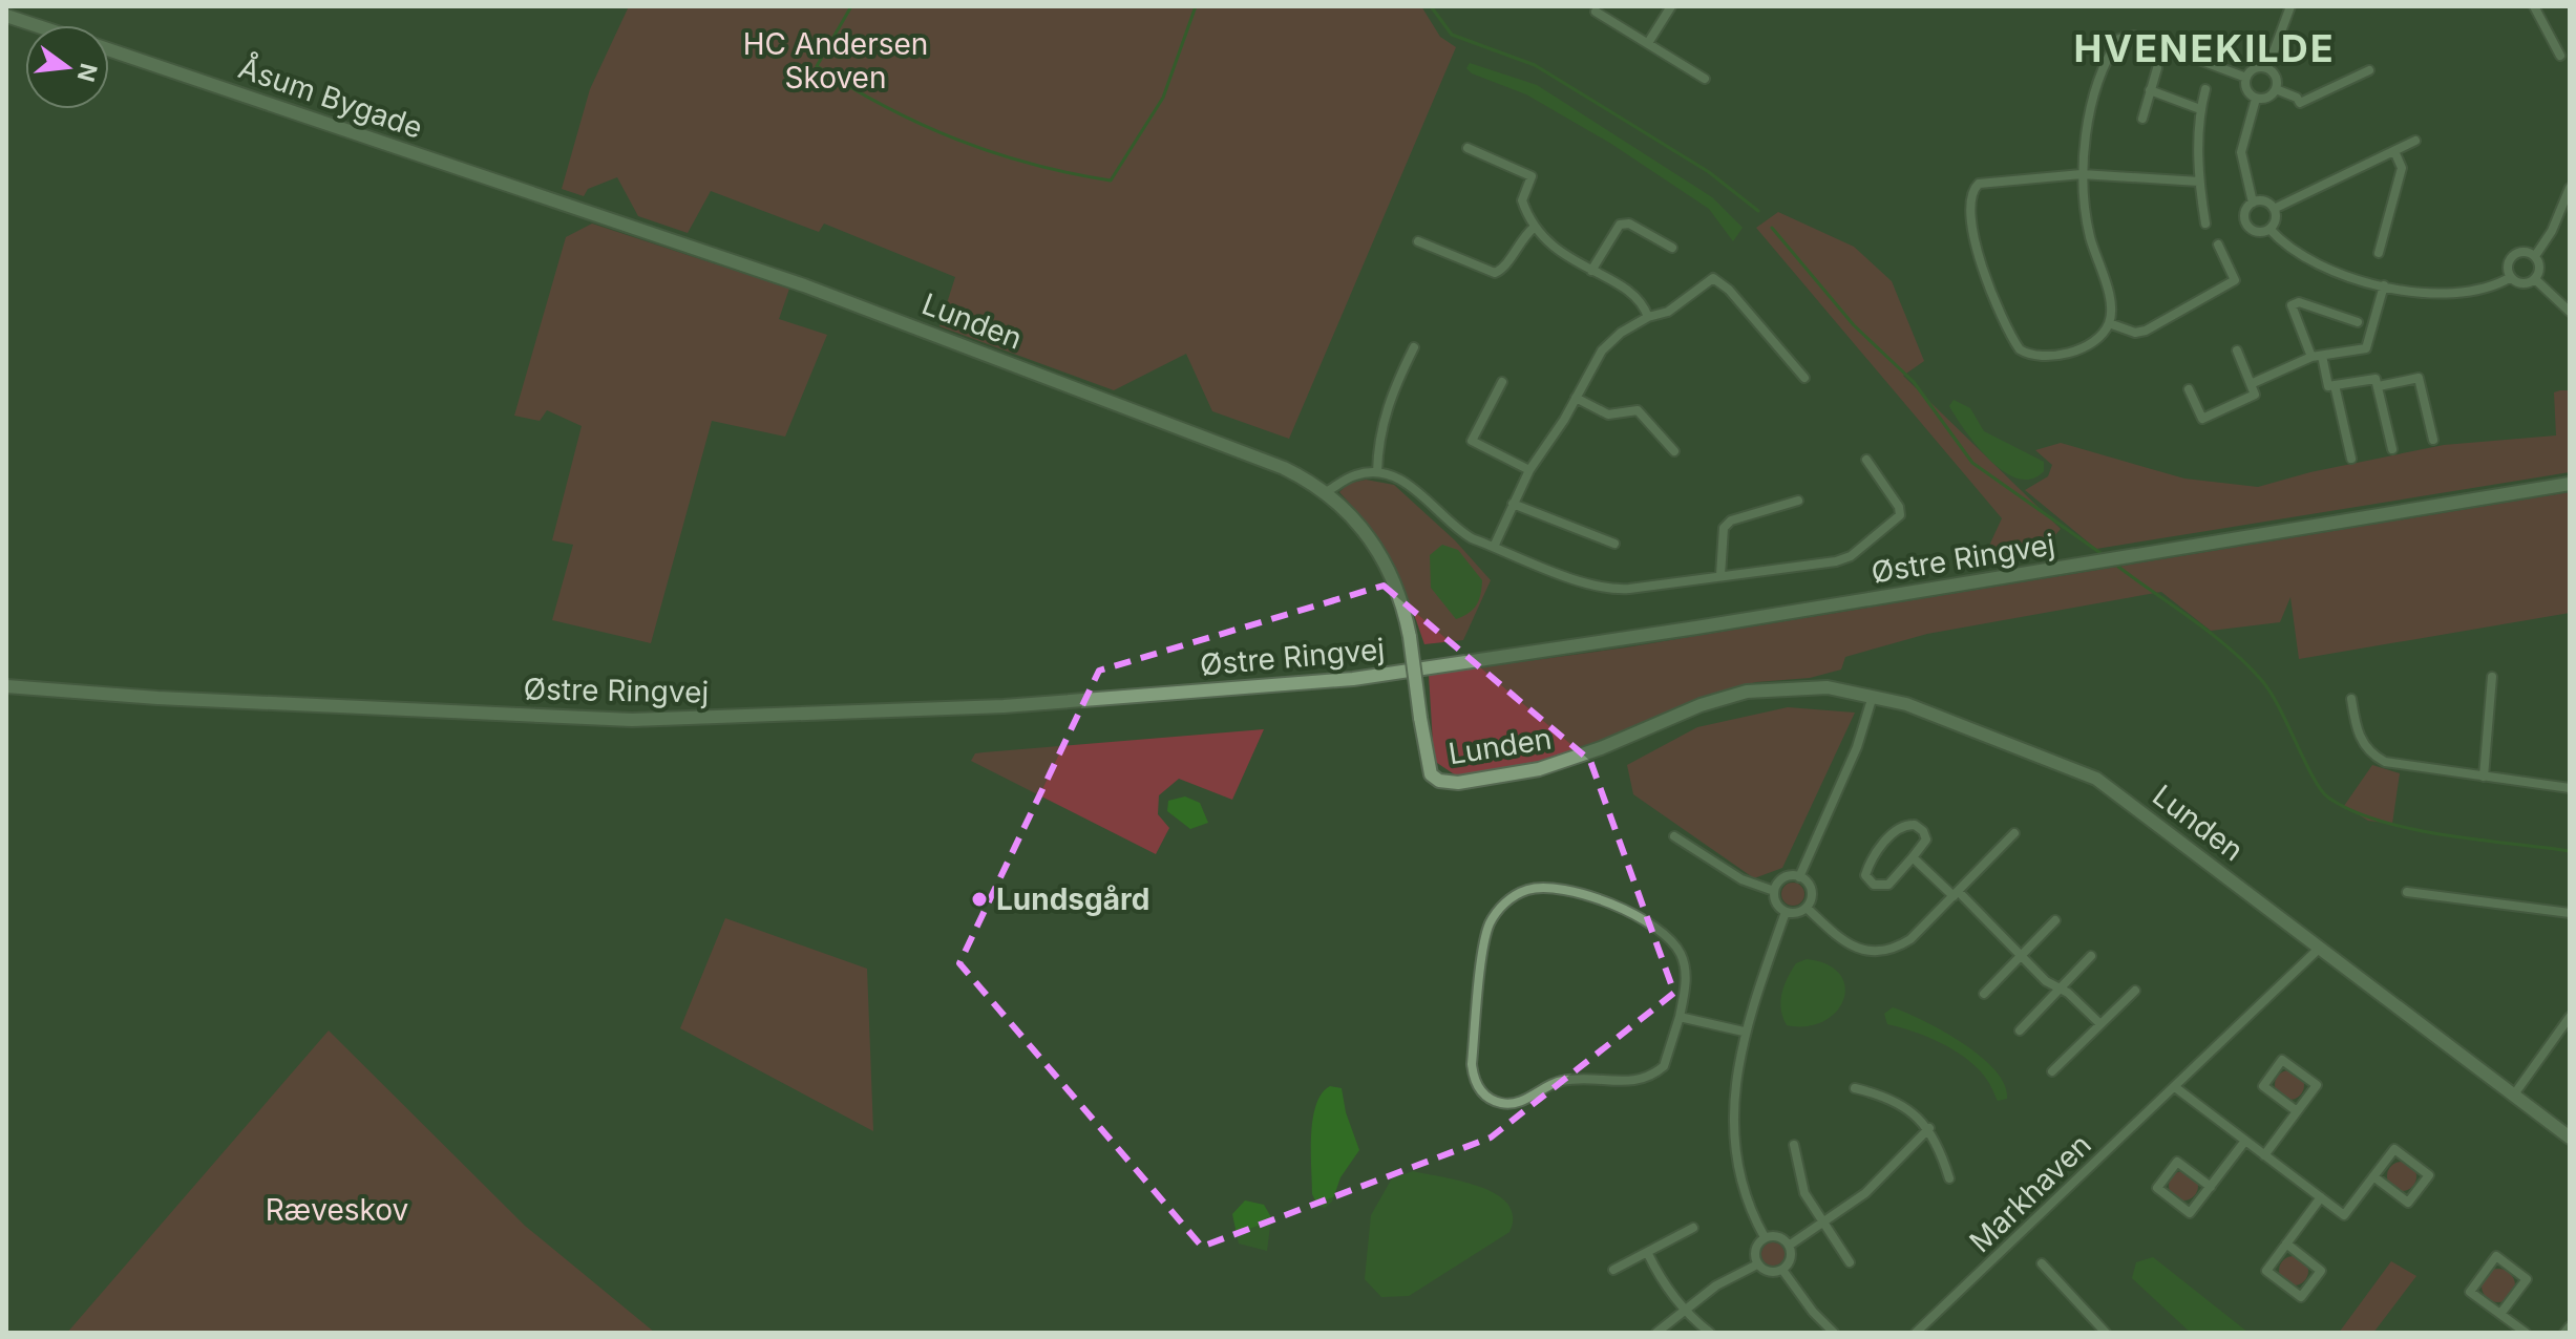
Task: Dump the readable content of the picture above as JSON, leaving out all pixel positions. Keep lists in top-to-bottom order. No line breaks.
{"streets":{"street":["Åsum Bygade","Lunden","Østre Ringvej","Markhaven"]},"crossings":[["Åsum Bygade","Lunden"],["Lunden","Markhaven"]],"districts":["HVENEKILDE"],"parks":["HC Andersen Skoven","Ræveskov"],"places":["Lundsgård"],"north":"right"}
